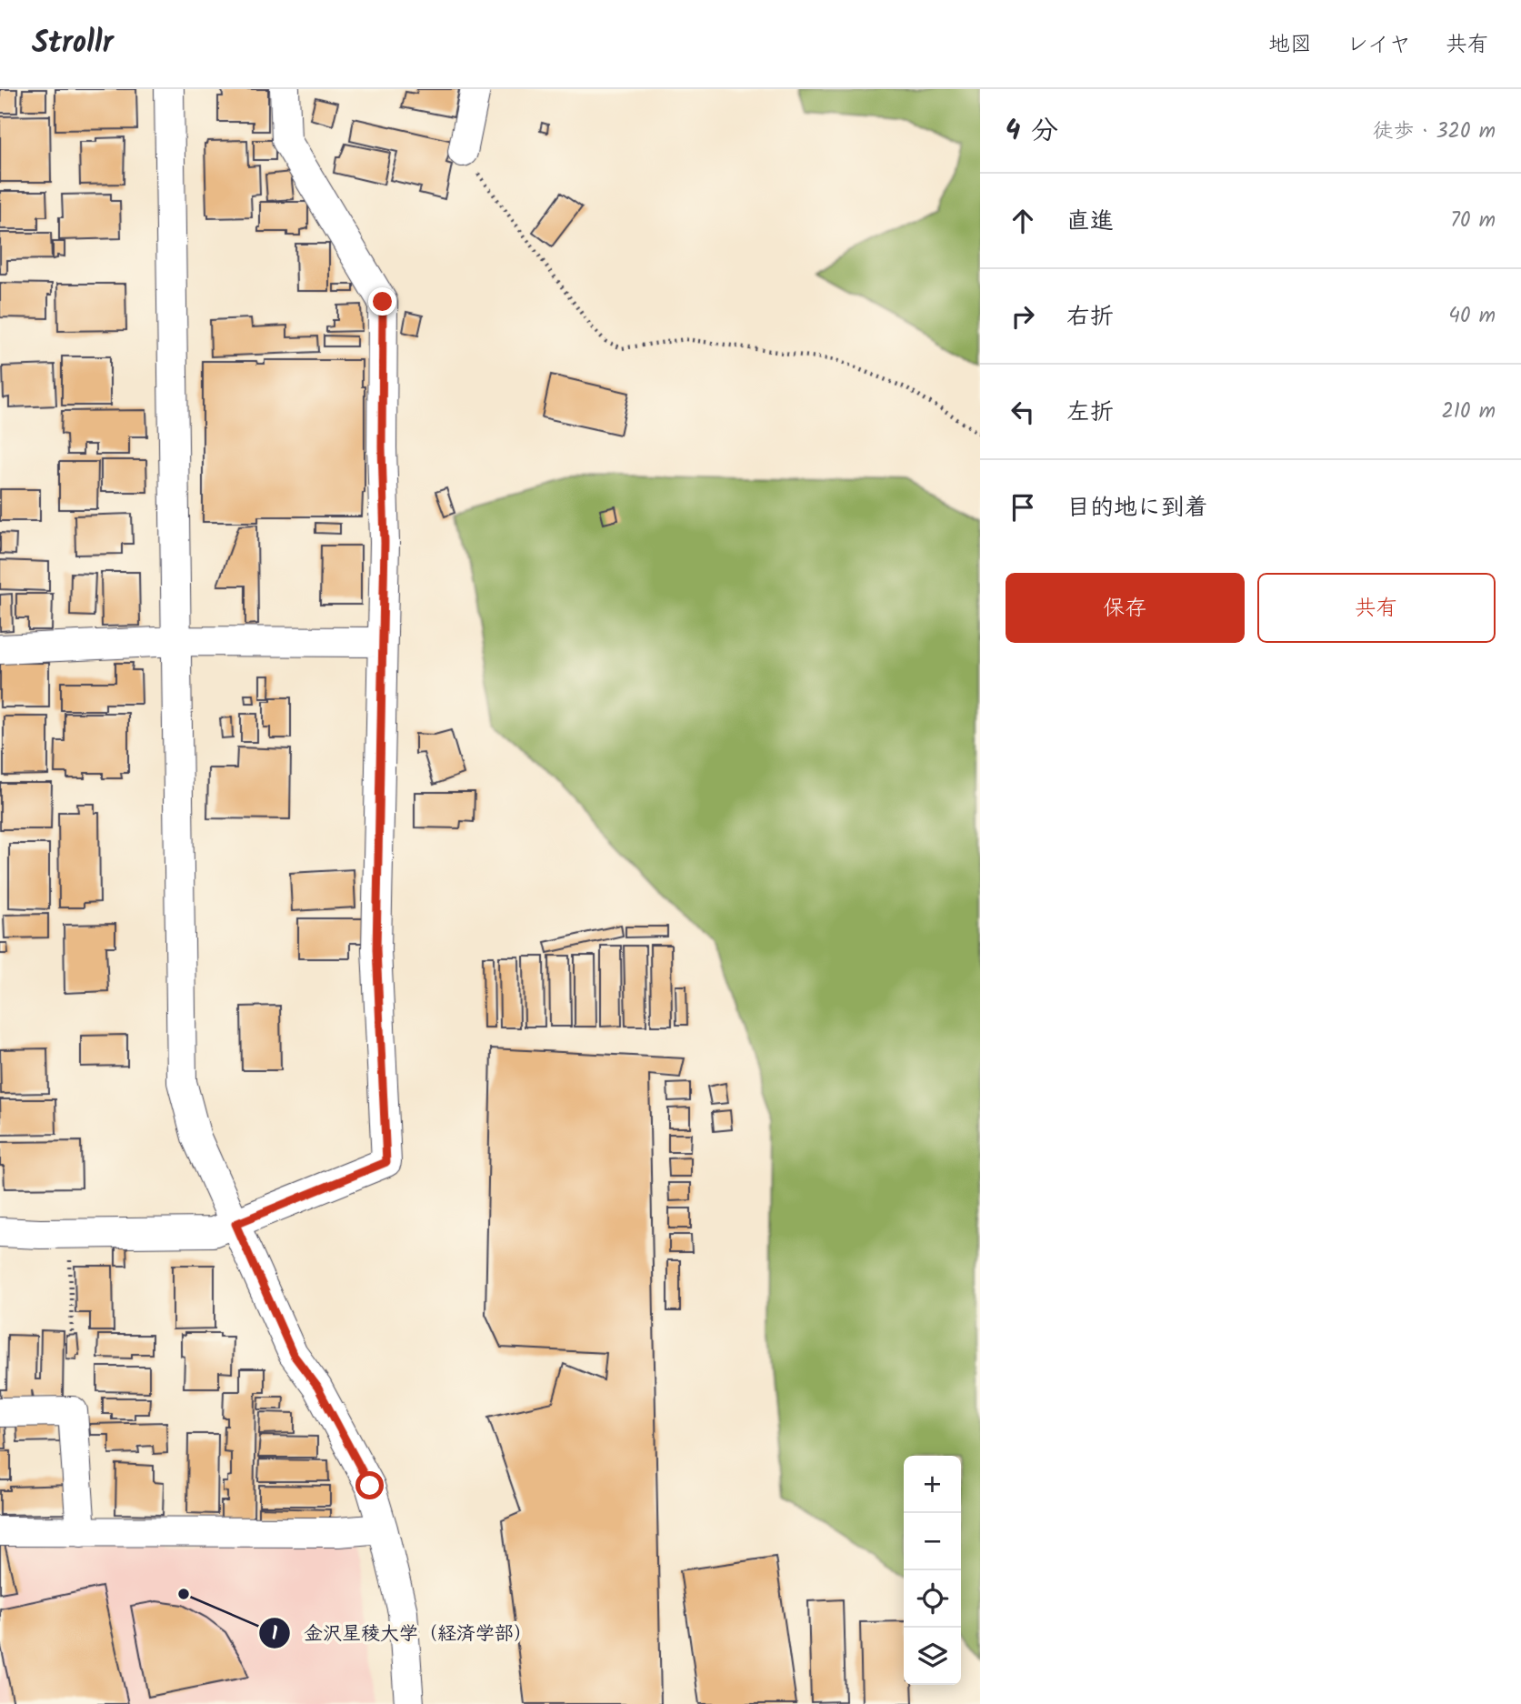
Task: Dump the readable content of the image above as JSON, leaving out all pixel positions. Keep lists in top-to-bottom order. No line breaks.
{"places":["金沢星稜大学（経済学部）"],"page":{"header":"Strollr","nav":["地図","レイヤ","共有"],"heading":["4 分","徒歩 · 320 m"],"list":[["直進","70 m"],["右折","40 m"],["左折","210 m"],"目的地に到着"],"buttons":["保存","共有"],"map_buttons":["+","−"]}}
